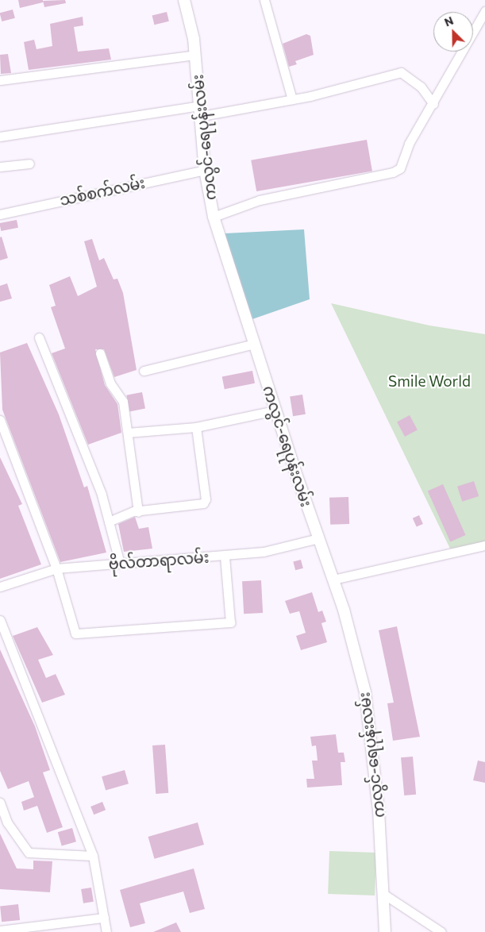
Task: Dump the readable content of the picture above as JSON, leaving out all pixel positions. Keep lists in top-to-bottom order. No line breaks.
{"streets":{"street":["ကလွင်-ရေပုန်းလမ်း","သစ်စက်လမ်း","ဗိုလ်တာရာလမ်း"]},"crossings":[["ကလွင်-ရေပုန်းလမ်း","သစ်စက်လမ်း"],["ကလွင်-ရေပုန်းလမ်း","ဗိုလ်တာရာလမ်း"]],"parks":["Smile World"],"north":"top left"}
